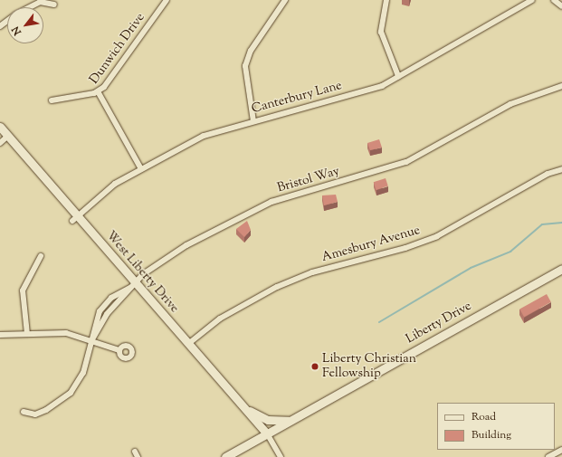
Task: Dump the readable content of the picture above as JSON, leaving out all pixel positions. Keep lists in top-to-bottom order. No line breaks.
{"streets":{"main road":["West Liberty Drive","Liberty Drive"],"street":["Dunwich Drive","Canterbury Lane","Bristol Way","Amesbury Avenue"]},"crossings":[["Dunwich Drive","Canterbury Lane"],["Canterbury Lane","West Liberty Drive"],["Bristol Way","West Liberty Drive"],["Amesbury Avenue","West Liberty Drive"],["West Liberty Drive","Liberty Drive"]],"places":["Liberty Christian Fellowship"],"legend":["Road","Building"],"north":"bottom left"}
